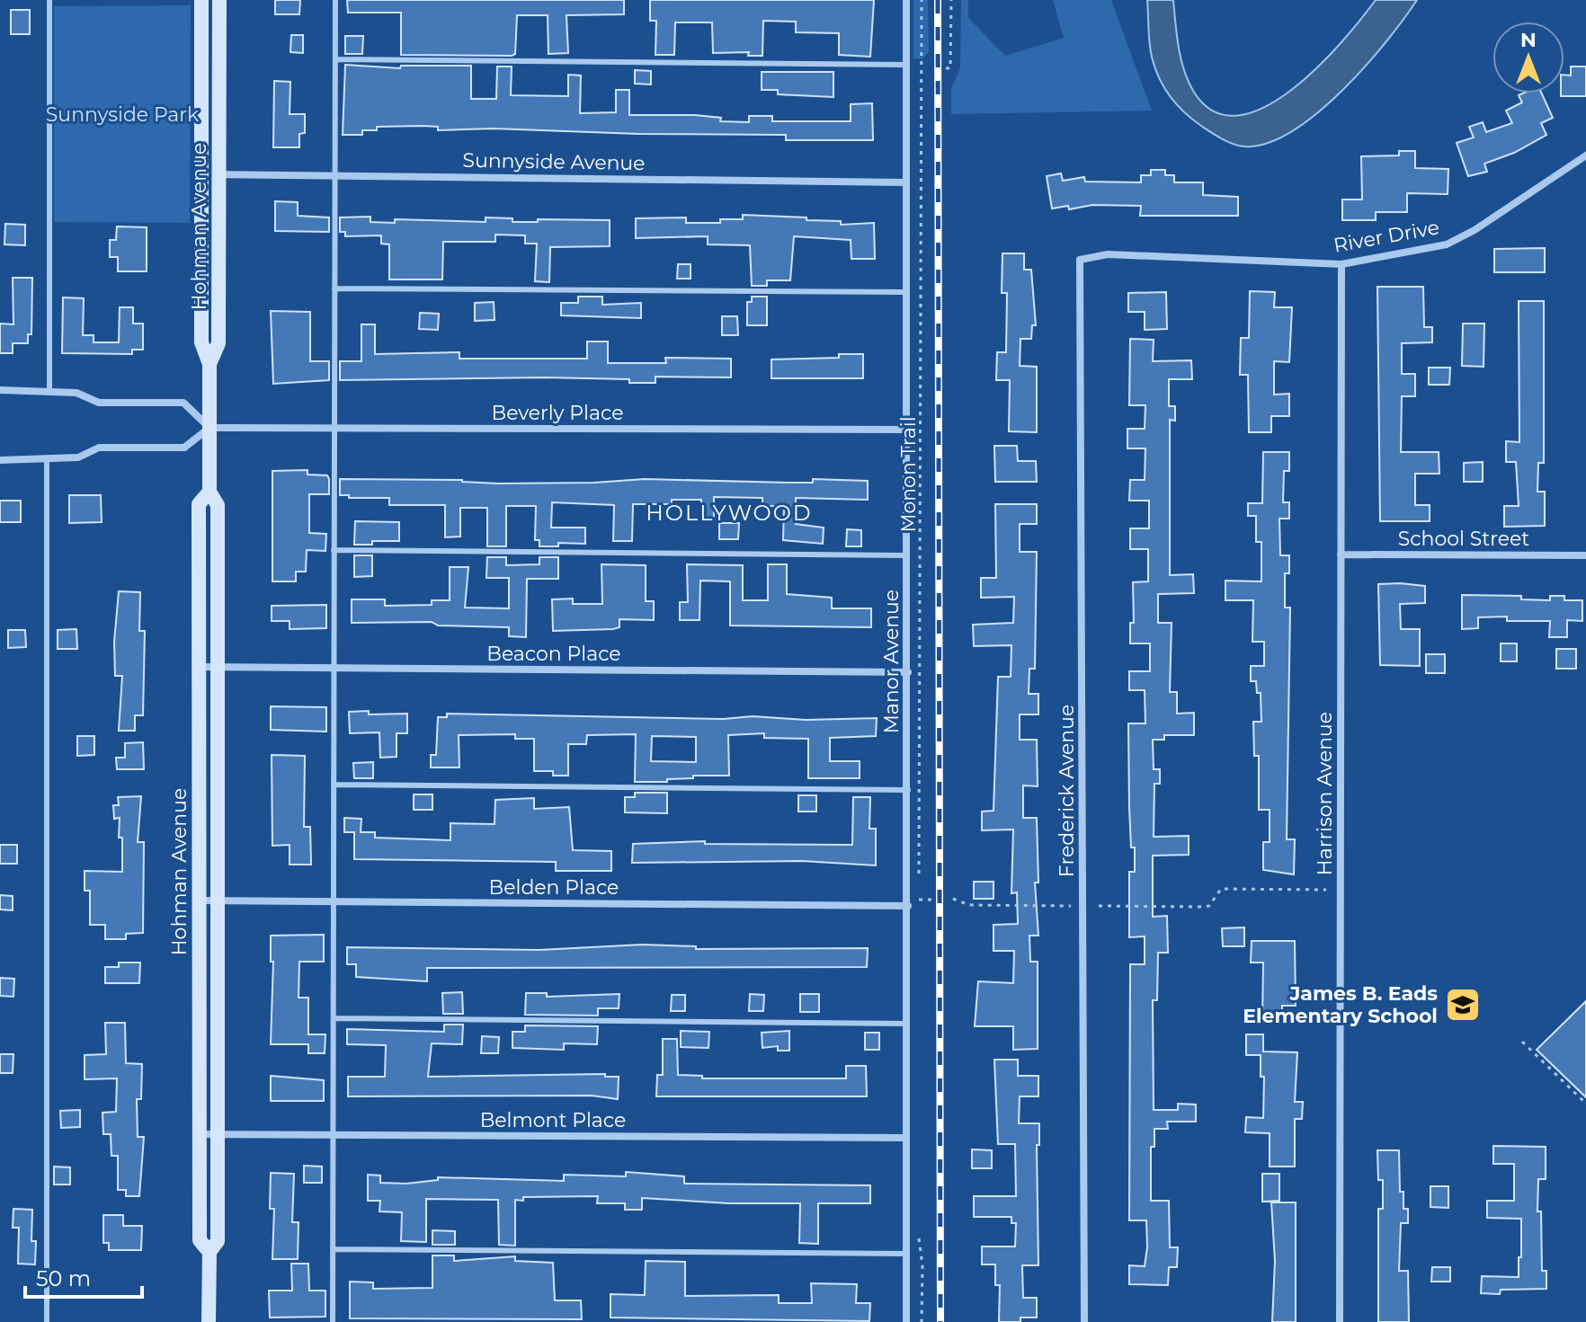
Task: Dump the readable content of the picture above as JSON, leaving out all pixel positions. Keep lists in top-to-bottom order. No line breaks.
{"streets":{"main road":["Hohman Avenue"],"street":["Sunnyside Avenue","River Drive","Beverly Place","School Street","Beacon Place","Manor Avenue","Frederick Avenue","Harrison Avenue","Belden Place","Belmont Place"],"path":["Monon Trail"]},"crossings":[["Sunnyside Avenue","Hohman Avenue"],["Sunnyside Avenue","Manor Avenue"],["Hohman Avenue","Beverly Place"],["Hohman Avenue","Beacon Place"],["Hohman Avenue","Belden Place"],["Hohman Avenue","Belmont Place"],["River Drive","Frederick Avenue"],["River Drive","Harrison Avenue"],["Beverly Place","Manor Avenue"],["School Street","Harrison Avenue"],["Beacon Place","Manor Avenue"],["Manor Avenue","Belden Place"],["Manor Avenue","Belmont Place"]],"districts":["HOLLYWOOD"],"parks":["Sunnyside Park"],"places":{"school or university":["James B. Eads Elementary School"]},"scale_bar":"50 m","north":"top"}
